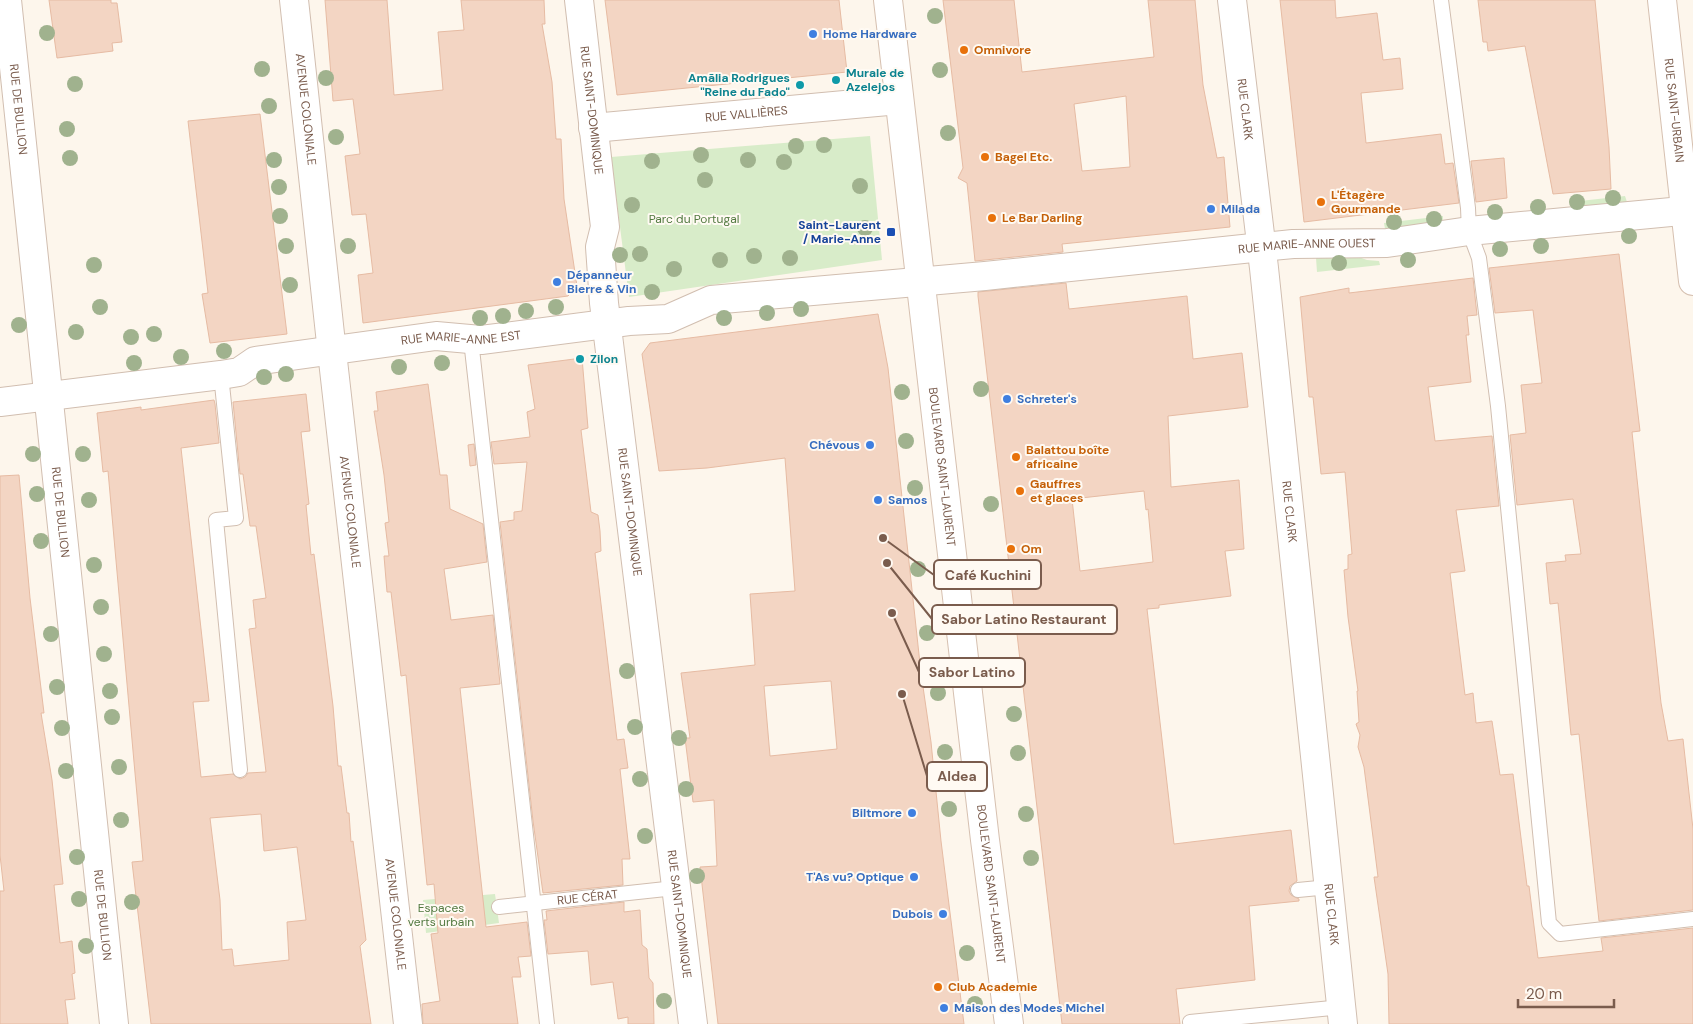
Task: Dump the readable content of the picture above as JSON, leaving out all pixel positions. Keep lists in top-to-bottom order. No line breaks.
{"streets":{"street":["RUE DE BULLION","RUE CLARK","AVENUE COLONIALE","RUE SAINT-DOMINIQUE","RUE SAINT-URBAIN","RUE VALLIÈRES","RUE MARIE-ANNE OUEST","RUE MARIE-ANNE EST","BOULEVARD SAINT-LAURENT"],"lane":["RUE CÉRAT"]},"crossings":[["RUE DE BULLION","RUE MARIE-ANNE EST"],["RUE CLARK","RUE MARIE-ANNE OUEST"],["AVENUE COLONIALE","RUE MARIE-ANNE EST"],["RUE SAINT-DOMINIQUE","RUE VALLIÈRES"],["RUE SAINT-DOMINIQUE","RUE MARIE-ANNE EST"],["RUE SAINT-DOMINIQUE","RUE CÉRAT"],["RUE SAINT-URBAIN","RUE MARIE-ANNE OUEST"],["RUE VALLIÈRES","BOULEVARD SAINT-LAURENT"],["RUE MARIE-ANNE OUEST","RUE MARIE-ANNE EST"],["RUE MARIE-ANNE OUEST","BOULEVARD SAINT-LAURENT"],["RUE MARIE-ANNE EST","BOULEVARD SAINT-LAURENT"]],"parks":["Parc du Portugal","Espaces verts urbain"],"places":{"other":["Home Hardware","Omnivore","Murale de Azelejos","Amãlia Rodrigues \"Reine du Fado\"","Bagel Etc.","L'Étagère Gourmande","Milada","Le Bar Darling","Dépanneur Bierre & Vin","Zilon","Schreter's","Chévous","Balattou boîte africaine","Gauffres et glaces","Samos","Café Kuchini","Om","Sabor Latino Restaurant","Sabor Latino","Aldea","Biltmore","T'As vu? Optique","Dubois","Club Academie","Maison des Modes Michel"],"transit":["Saint-Laurent / Marie-Anne"]},"scale_bar":"20 m"}
